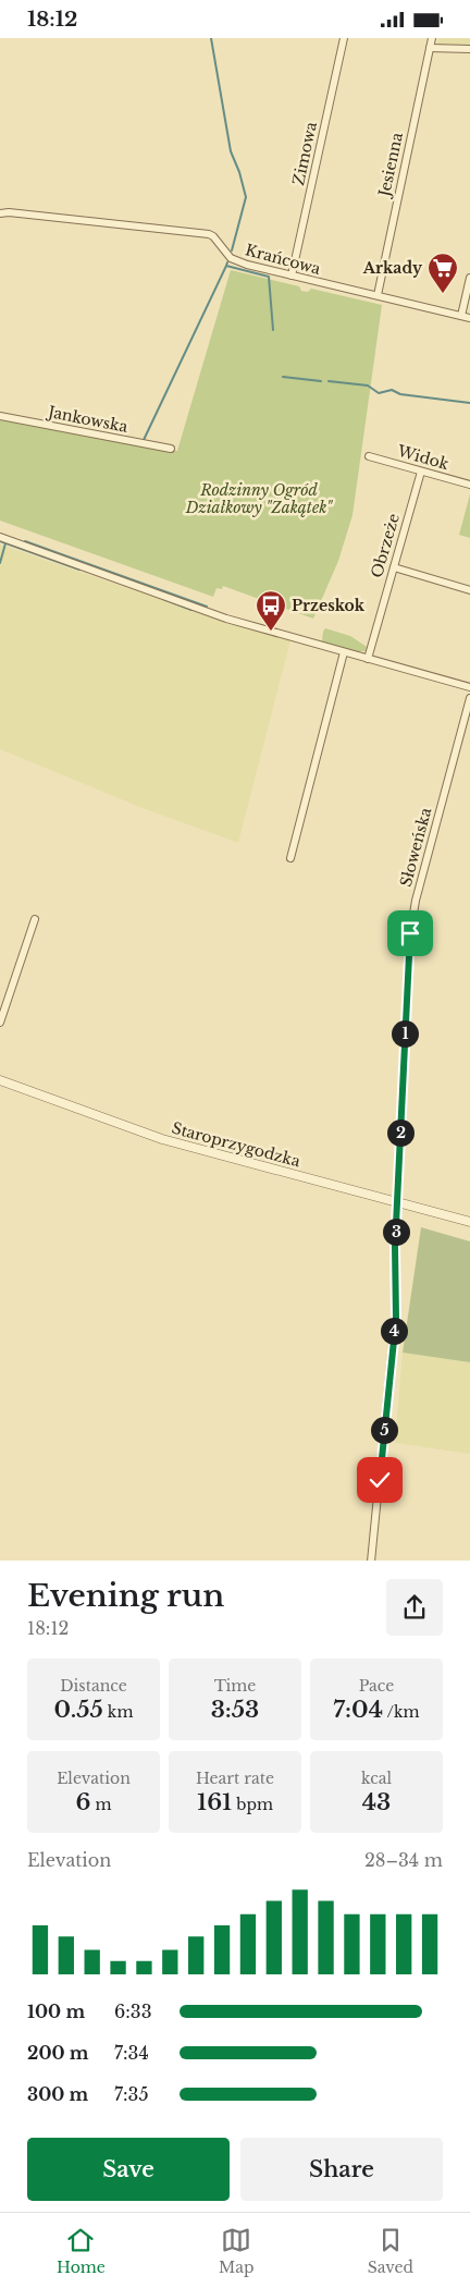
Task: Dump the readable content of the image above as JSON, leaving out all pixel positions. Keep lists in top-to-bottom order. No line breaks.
{"streets":{"street":["Zimowa","Jesienna","Krańcowa","Jankowska","Widok","Obrzeże","Słoweńska","Staroprzygodzka"]},"crossings":[["Zimowa","Krańcowa"],["Jesienna","Krańcowa"],["Widok","Obrzeże"],["Słoweńska","Staroprzygodzka"]],"parks":["Rodzinny Ogród Działkowy \"Zakątek\""],"places":{"supermarket":["Arkady"],"bus stop":["Przeskok"]},"page":{"status":"18:12","pins":["1","2","3","4","5"],"heading":["Evening run","18:12"],"stats":[["Distance","0.55 km"],["Time","3:53"],["Pace","7:04 /km"],["Elevation","6 m"],["Heart rate","161 bpm"],["kcal","43"]],"chart":["Elevation","28–34 m"],"list":[{"name":"100 m","note":"6:33"},{"name":"200 m","note":"7:34"},{"name":"300 m","note":"7:35"}],"buttons":["Save","Share"],"tabs":["Home","Map","Saved"]}}
